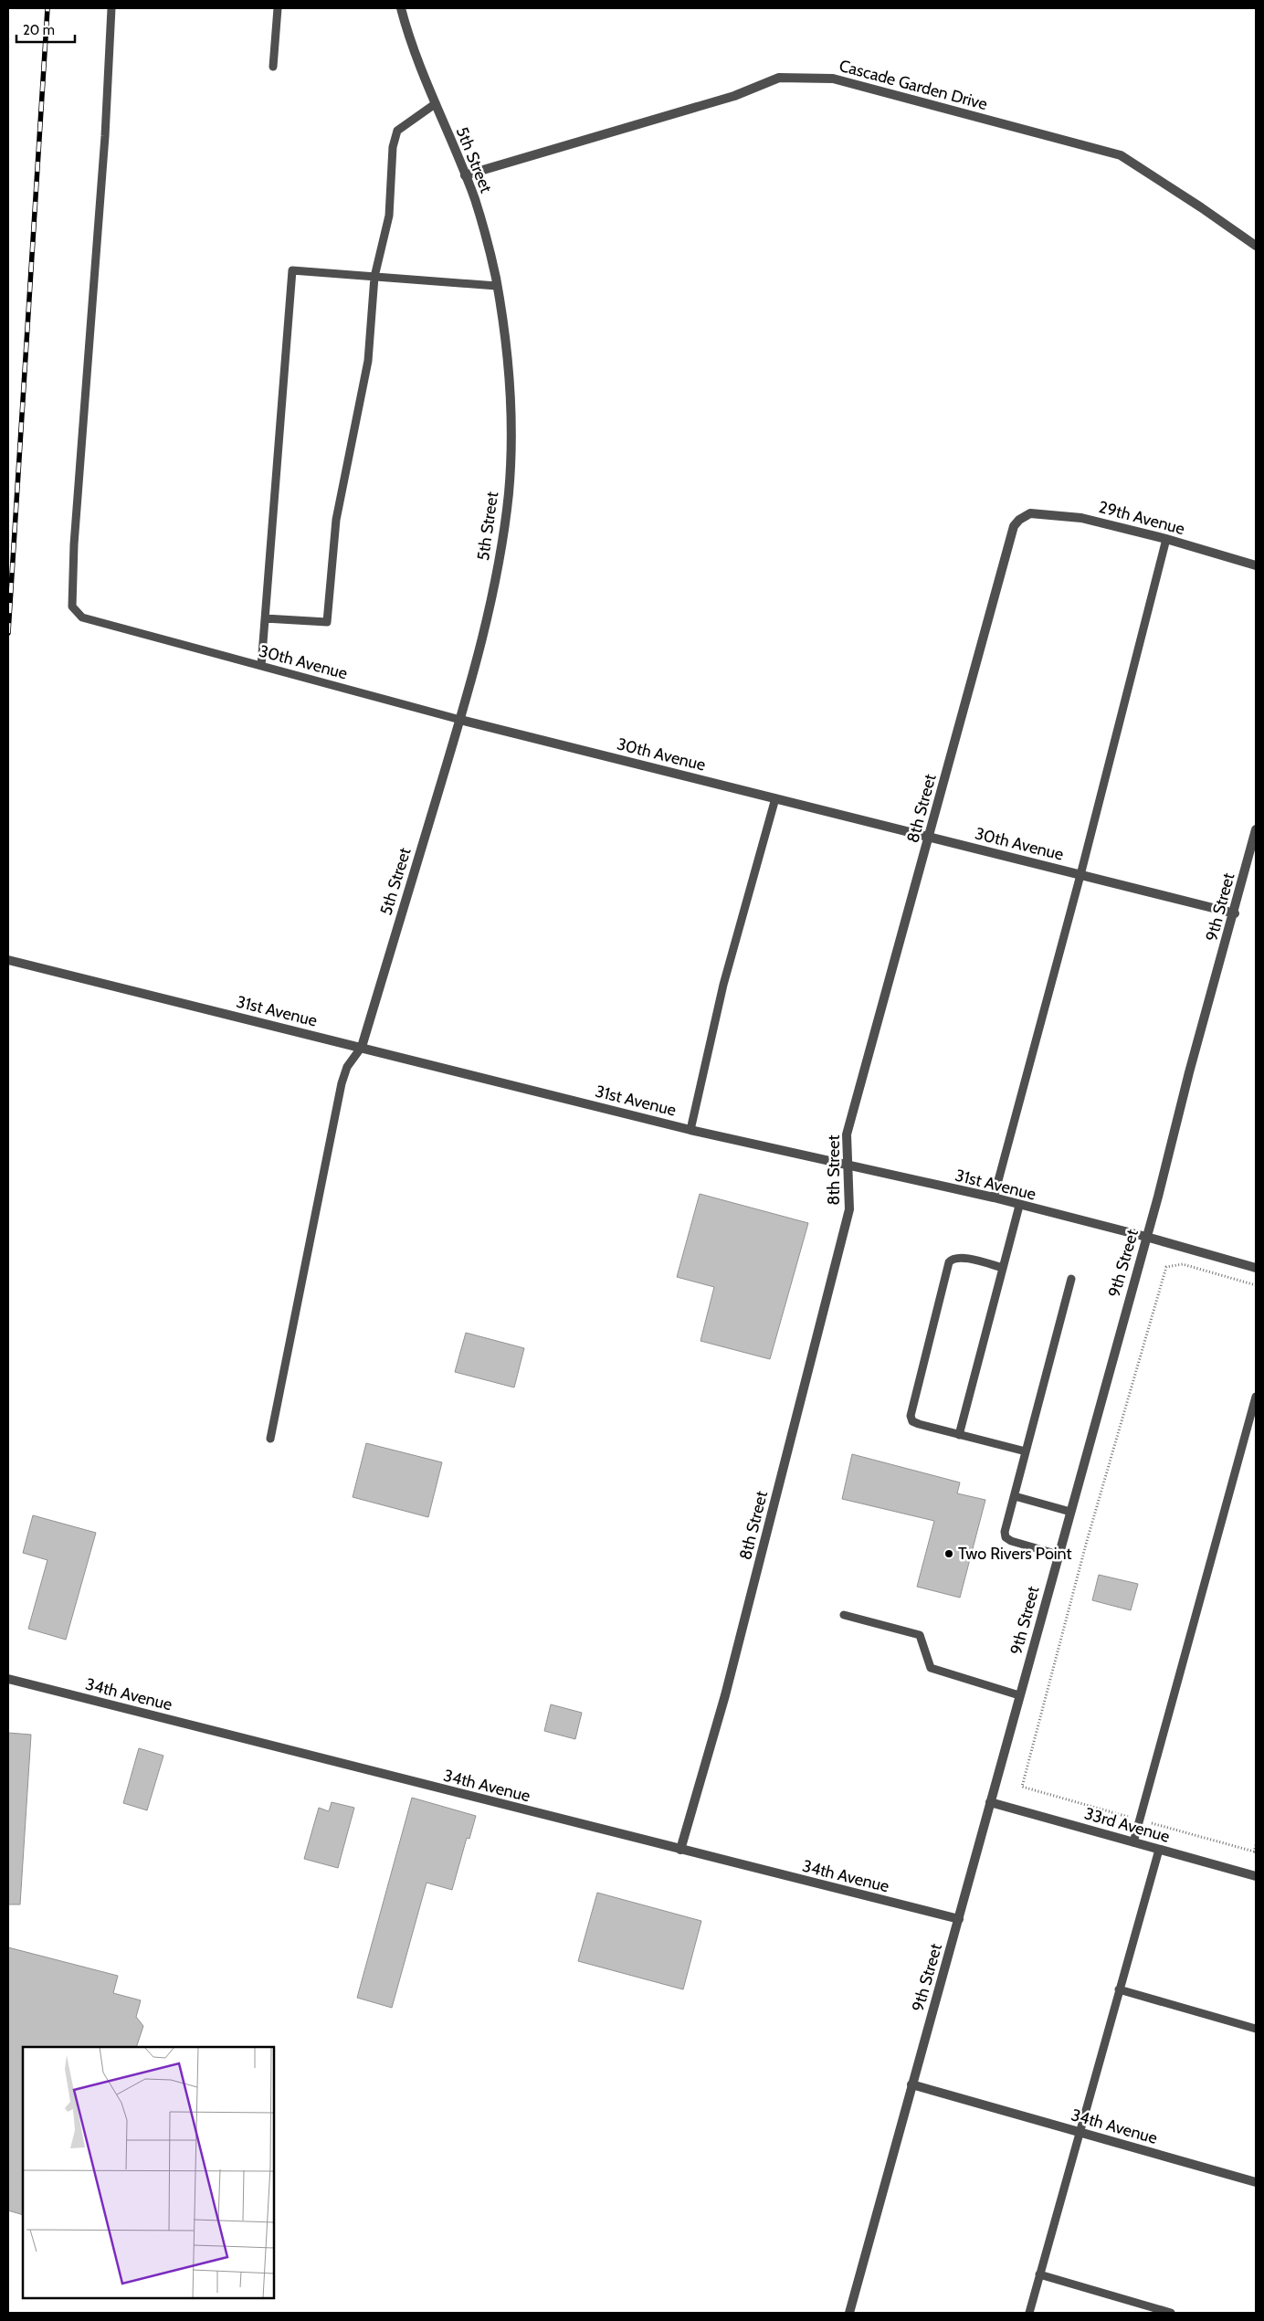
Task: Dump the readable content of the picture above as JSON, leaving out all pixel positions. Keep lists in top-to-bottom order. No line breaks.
{"streets":{"street":["Cascade Garden Drive","5th Street","29th Avenue","30th Avenue","8th Street","9th Street","31st Avenue","34th Avenue","33rd Avenue"]},"crossings":[["Cascade Garden Drive","5th Street"],["5th Street","30th Avenue"],["5th Street","31st Avenue"],["29th Avenue","8th Street"],["30th Avenue","8th Street"],["30th Avenue","9th Street"],["8th Street","31st Avenue"],["8th Street","34th Avenue"],["9th Street","31st Avenue"],["9th Street","34th Avenue"],["9th Street","33rd Avenue"]],"places":["Two Rivers Point"],"scale_bar":"20 m"}
